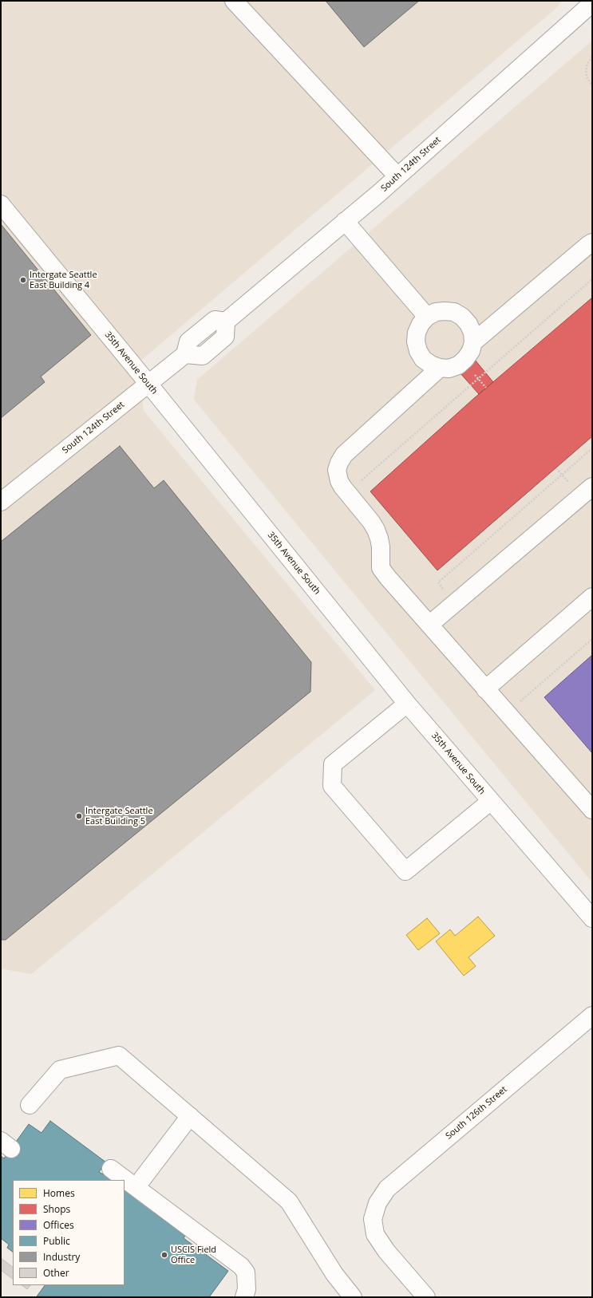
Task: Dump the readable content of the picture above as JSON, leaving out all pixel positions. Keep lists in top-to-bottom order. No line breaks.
{"streets":{"street":["South 124th Street","35th Avenue South","South 126th Street"]},"crossings":[["South 124th Street","35th Avenue South"]],"places":["Intergate Seattle East Building 4","Intergate Seattle East Building 5","USCIS Field Office"],"legend":["Homes","Shops","Offices","Public","Industry","Other"]}
